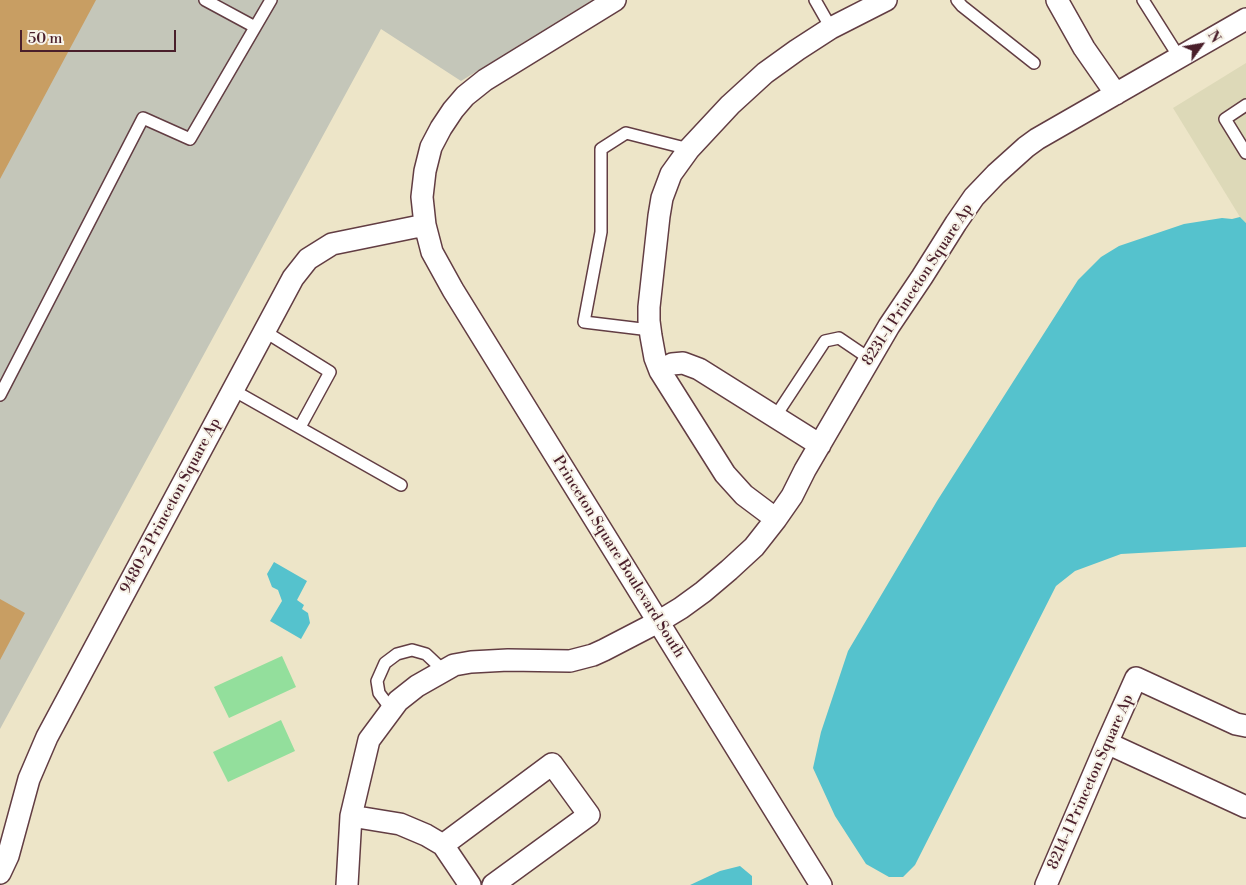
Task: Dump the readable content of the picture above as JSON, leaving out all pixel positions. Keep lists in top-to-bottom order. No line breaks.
{"streets":{"street":["8231-1 Princeton Square Ap","9480-2 Princeton Square Ap","Princeton Square Boulevard South","8214-1 Princeton Square Ap"]},"crossings":[["8231-1 Princeton Square Ap","Princeton Square Boulevard South"],["9480-2 Princeton Square Ap","Princeton Square Boulevard South"]],"scale_bar":"50 m","north":"top right"}
